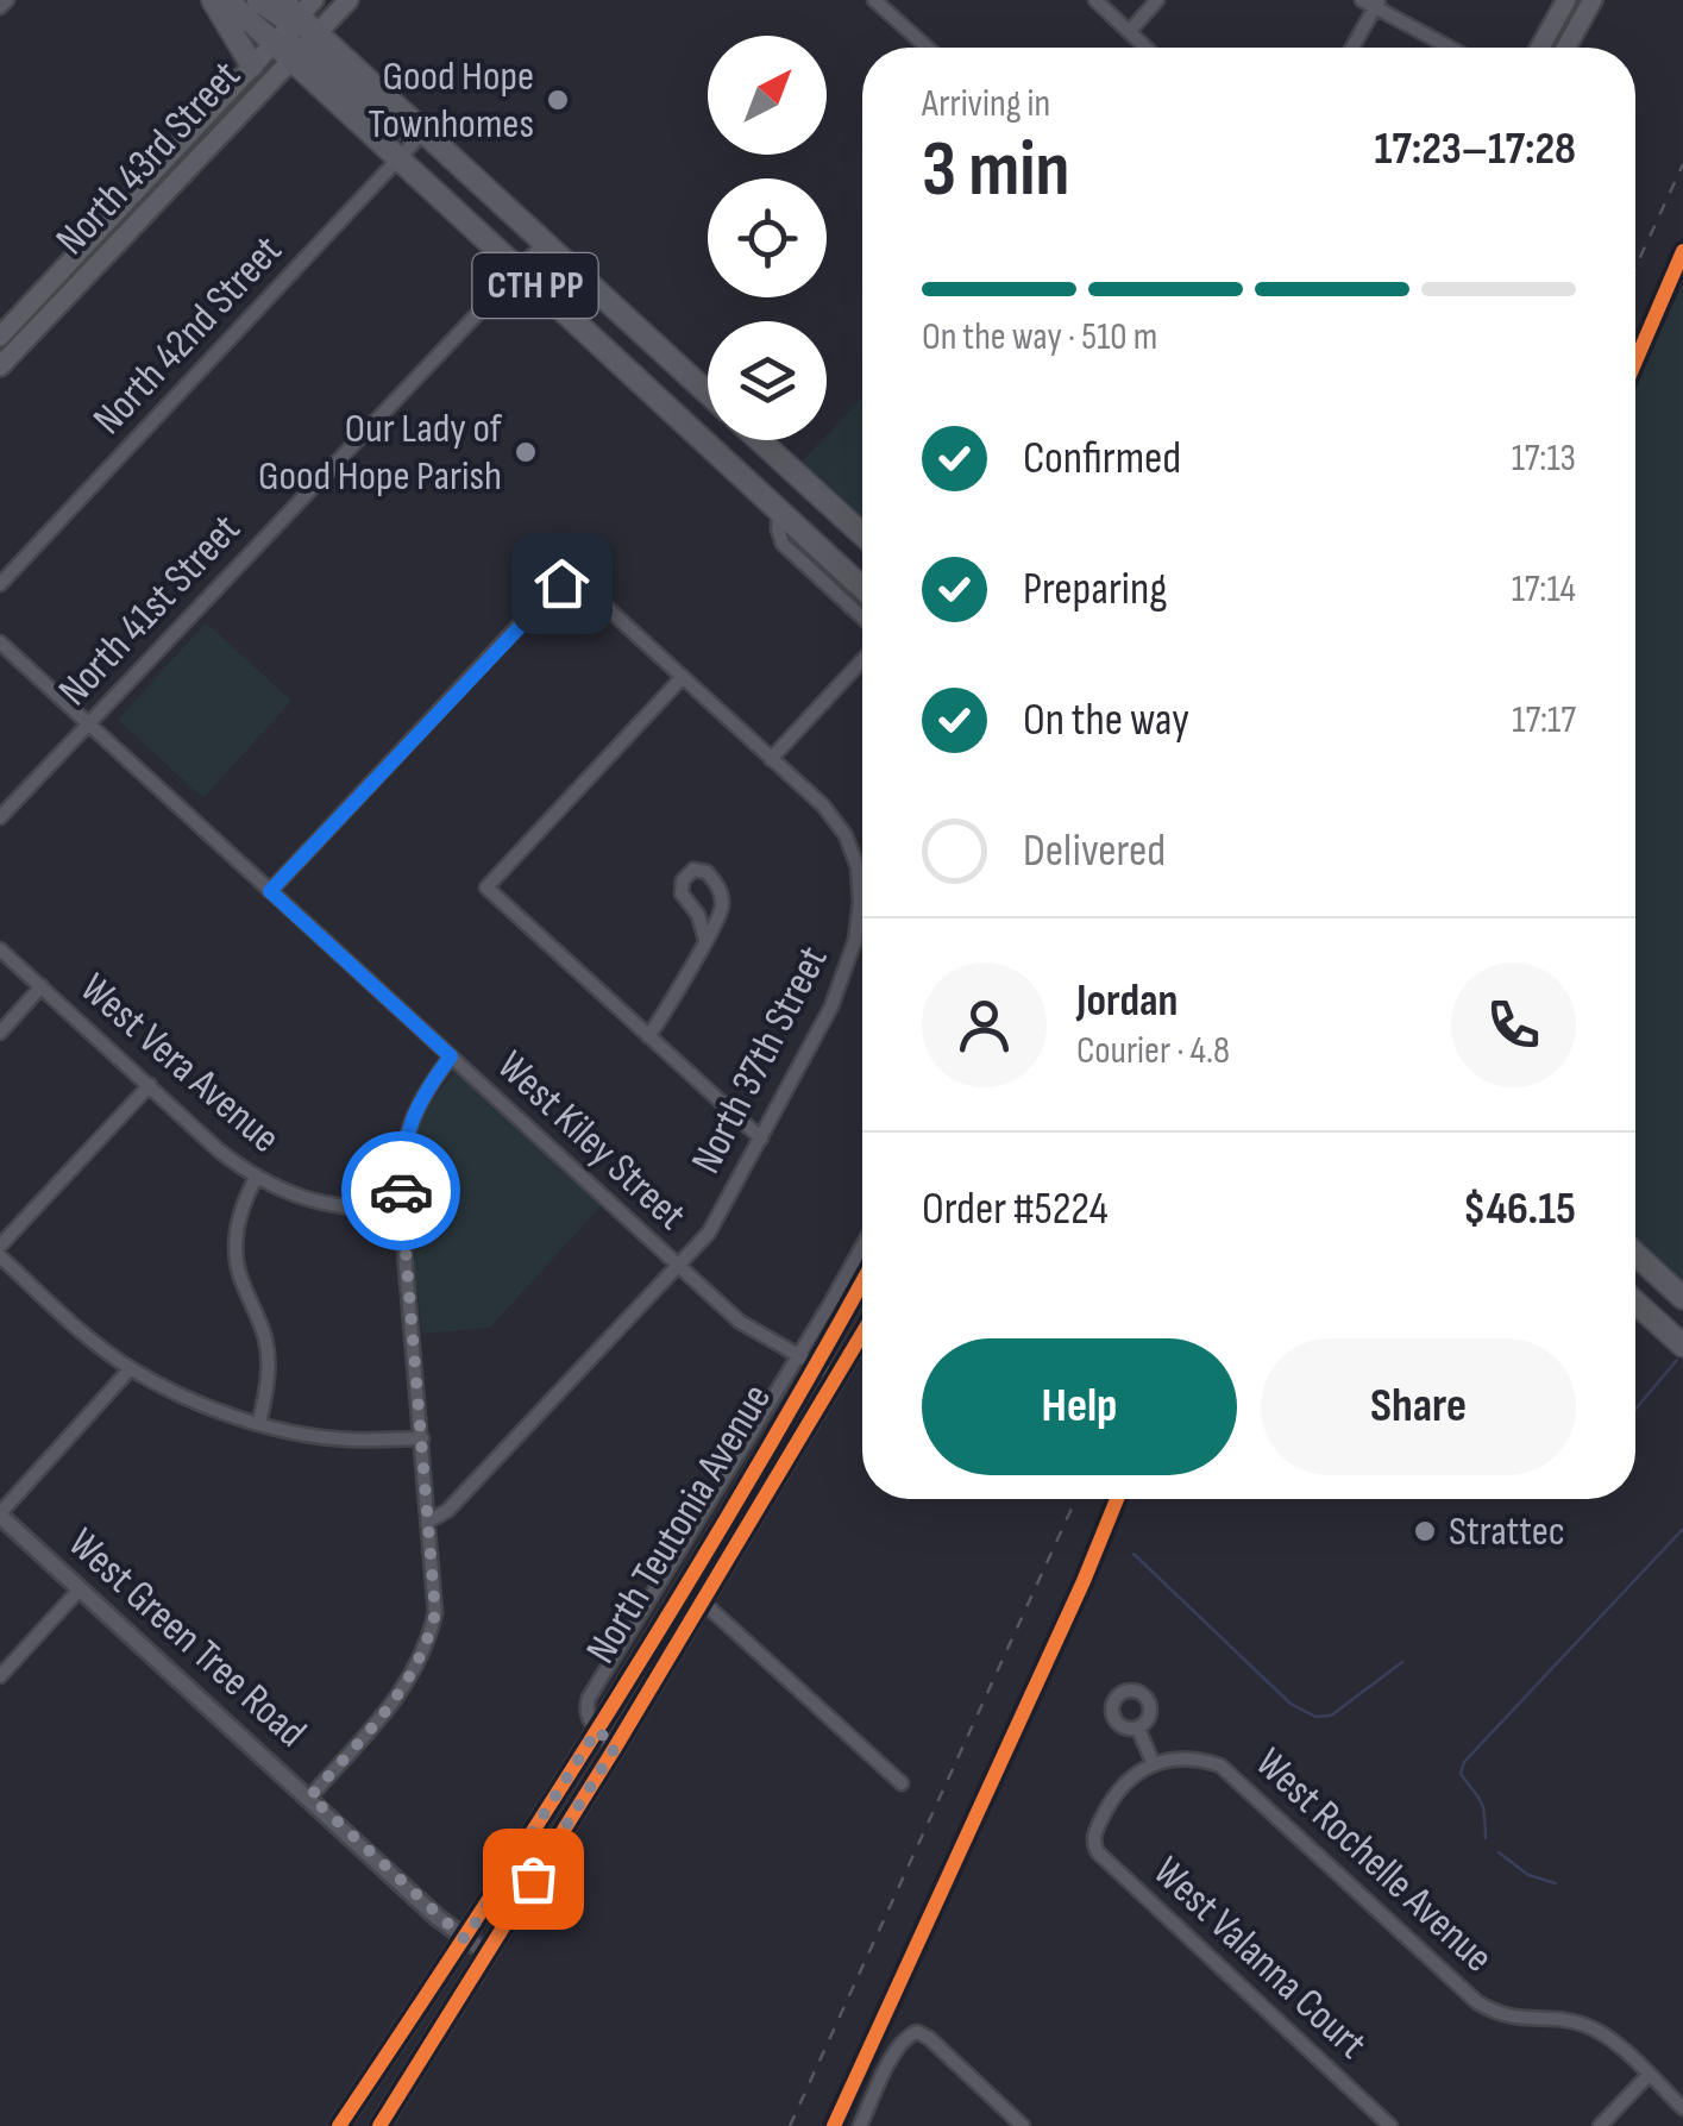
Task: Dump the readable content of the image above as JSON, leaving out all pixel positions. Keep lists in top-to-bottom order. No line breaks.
{"streets":{"main road":["North 43rd Street","CTH PP","North Teutonia Avenue"],"street":["North 42nd Street","North 41st Street","North 37th Street","West Vera Avenue","West Kiley Street","West Green Tree Road","West Rochelle Avenue","West Valanna Court"]},"crossings":[["North 43rd Street","CTH PP"],["CTH PP","North 42nd Street"],["CTH PP","North 41st Street"],["North 41st Street","West Kiley Street"],["North 37th Street","West Kiley Street"],["West Kiley Street","North Teutonia Avenue"],["North Teutonia Avenue","West Green Tree Road"],["West Rochelle Avenue","West Valanna Court"]],"places":["Good Hope Townhomes","Our Lady of Good Hope Parish","Strattec"],"north":"top right","page":{"heading":["3 min","Arriving in","17:23–17:28"],"panel":["Jordan","Courier · 4.8","Order #5224","$46.15"],"bar":"On the way · 510 m","list":[["Confirmed","17:13"],["Preparing","17:14"],["On the way","17:17"],"Delivered"],"buttons":["Help","Share"]}}
